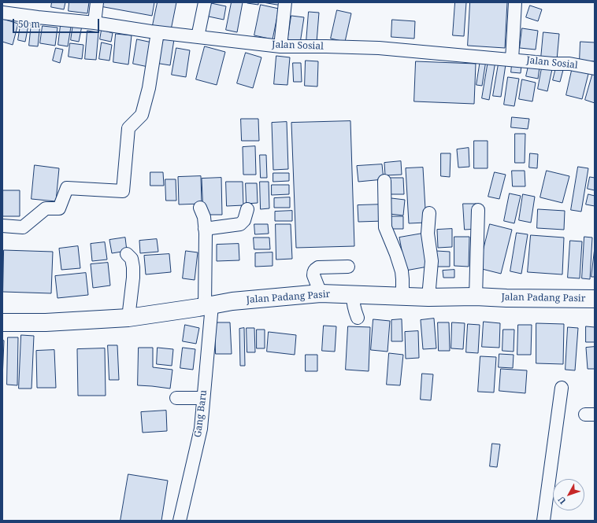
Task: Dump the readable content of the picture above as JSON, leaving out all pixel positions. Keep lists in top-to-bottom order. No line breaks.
{"streets":{"highway":["Jalan Padang Pasir"],"street":["Jalan Sosial","Gang Baru"]},"crossings":[["Jalan Padang Pasir","Gang Baru"]],"scale_bar":"50 m","north":"bottom left"}
